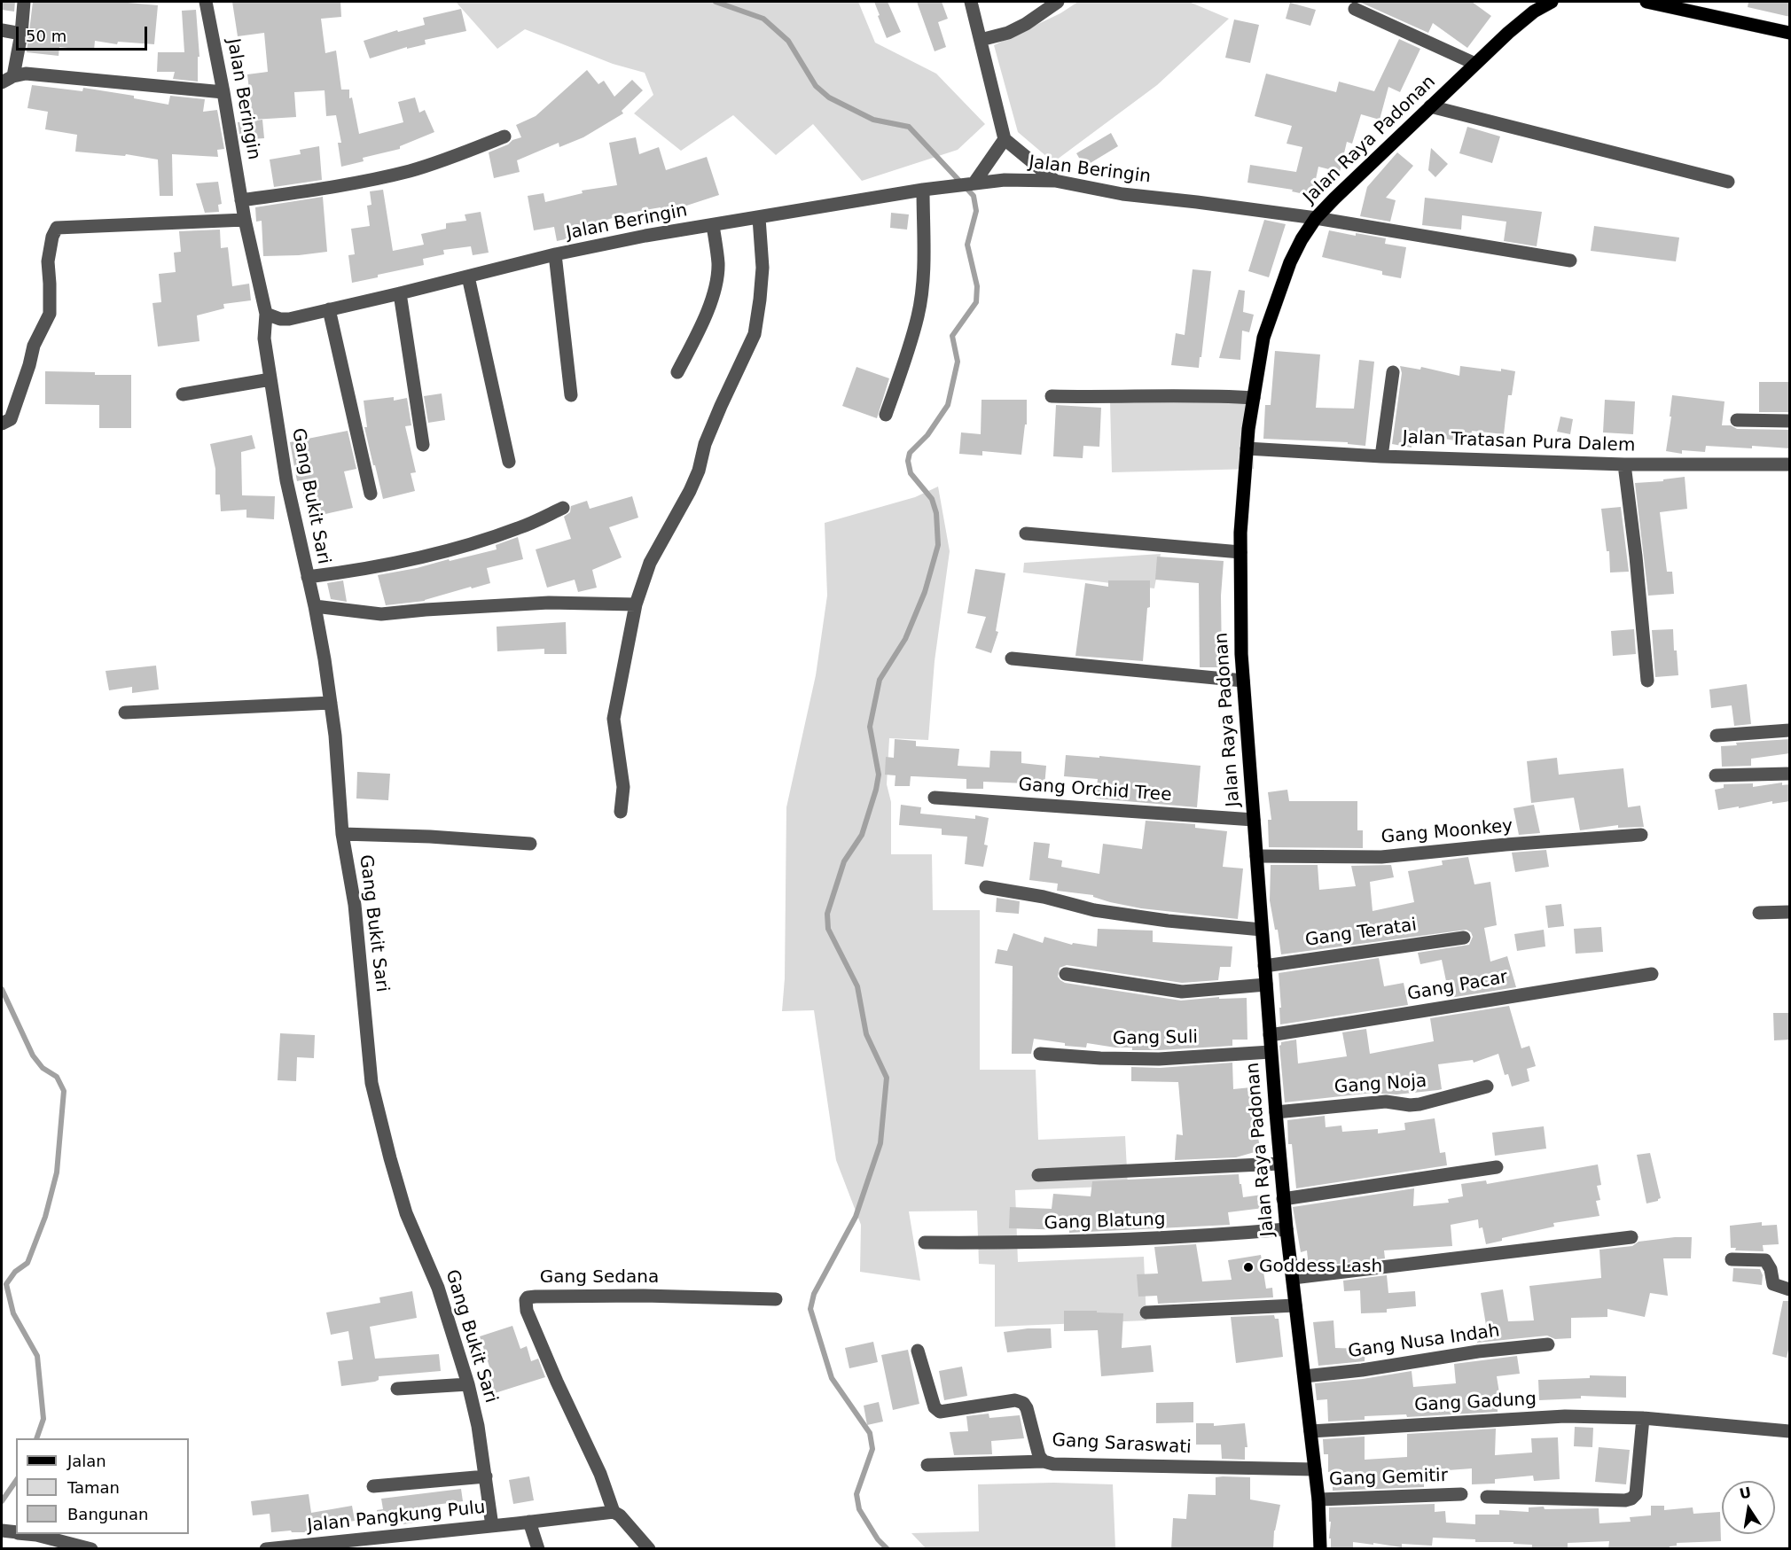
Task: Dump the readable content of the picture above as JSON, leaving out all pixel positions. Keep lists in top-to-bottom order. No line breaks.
{"streets":{"main road":["Jalan Raya Padonan"],"street":["Jalan Beringin","Jalan Tratasan Pura Dalem","Gang Bukit Sari","Gang Orchid Tree","Gang Moonkey","Gang Teratai","Gang Pacar","Gang Suli","Gang Noja","Gang Blatung","Gang Sedana","Gang Nusa Indah","Gang Gadung","Gang Saraswati","Gang Gemitir","Jalan Pangkung Pulu"]},"crossings":[["Jalan Beringin","Jalan Raya Padonan"],["Jalan Beringin","Gang Bukit Sari"],["Jalan Raya Padonan","Jalan Tratasan Pura Dalem"],["Jalan Raya Padonan","Gang Orchid Tree"],["Jalan Raya Padonan","Gang Moonkey"],["Jalan Raya Padonan","Gang Teratai"],["Jalan Raya Padonan","Gang Pacar"],["Jalan Raya Padonan","Gang Suli"],["Jalan Raya Padonan","Gang Noja"],["Jalan Raya Padonan","Gang Blatung"],["Jalan Raya Padonan","Gang Nusa Indah"],["Jalan Raya Padonan","Gang Gadung"],["Jalan Raya Padonan","Gang Saraswati"],["Jalan Raya Padonan","Gang Gemitir"],["Gang Bukit Sari","Jalan Pangkung Pulu"],["Gang Sedana","Jalan Pangkung Pulu"]],"places":["Goddess Lash"],"legend":["Jalan","Taman","Bangunan"],"scale_bar":"50 m","north":"top"}
